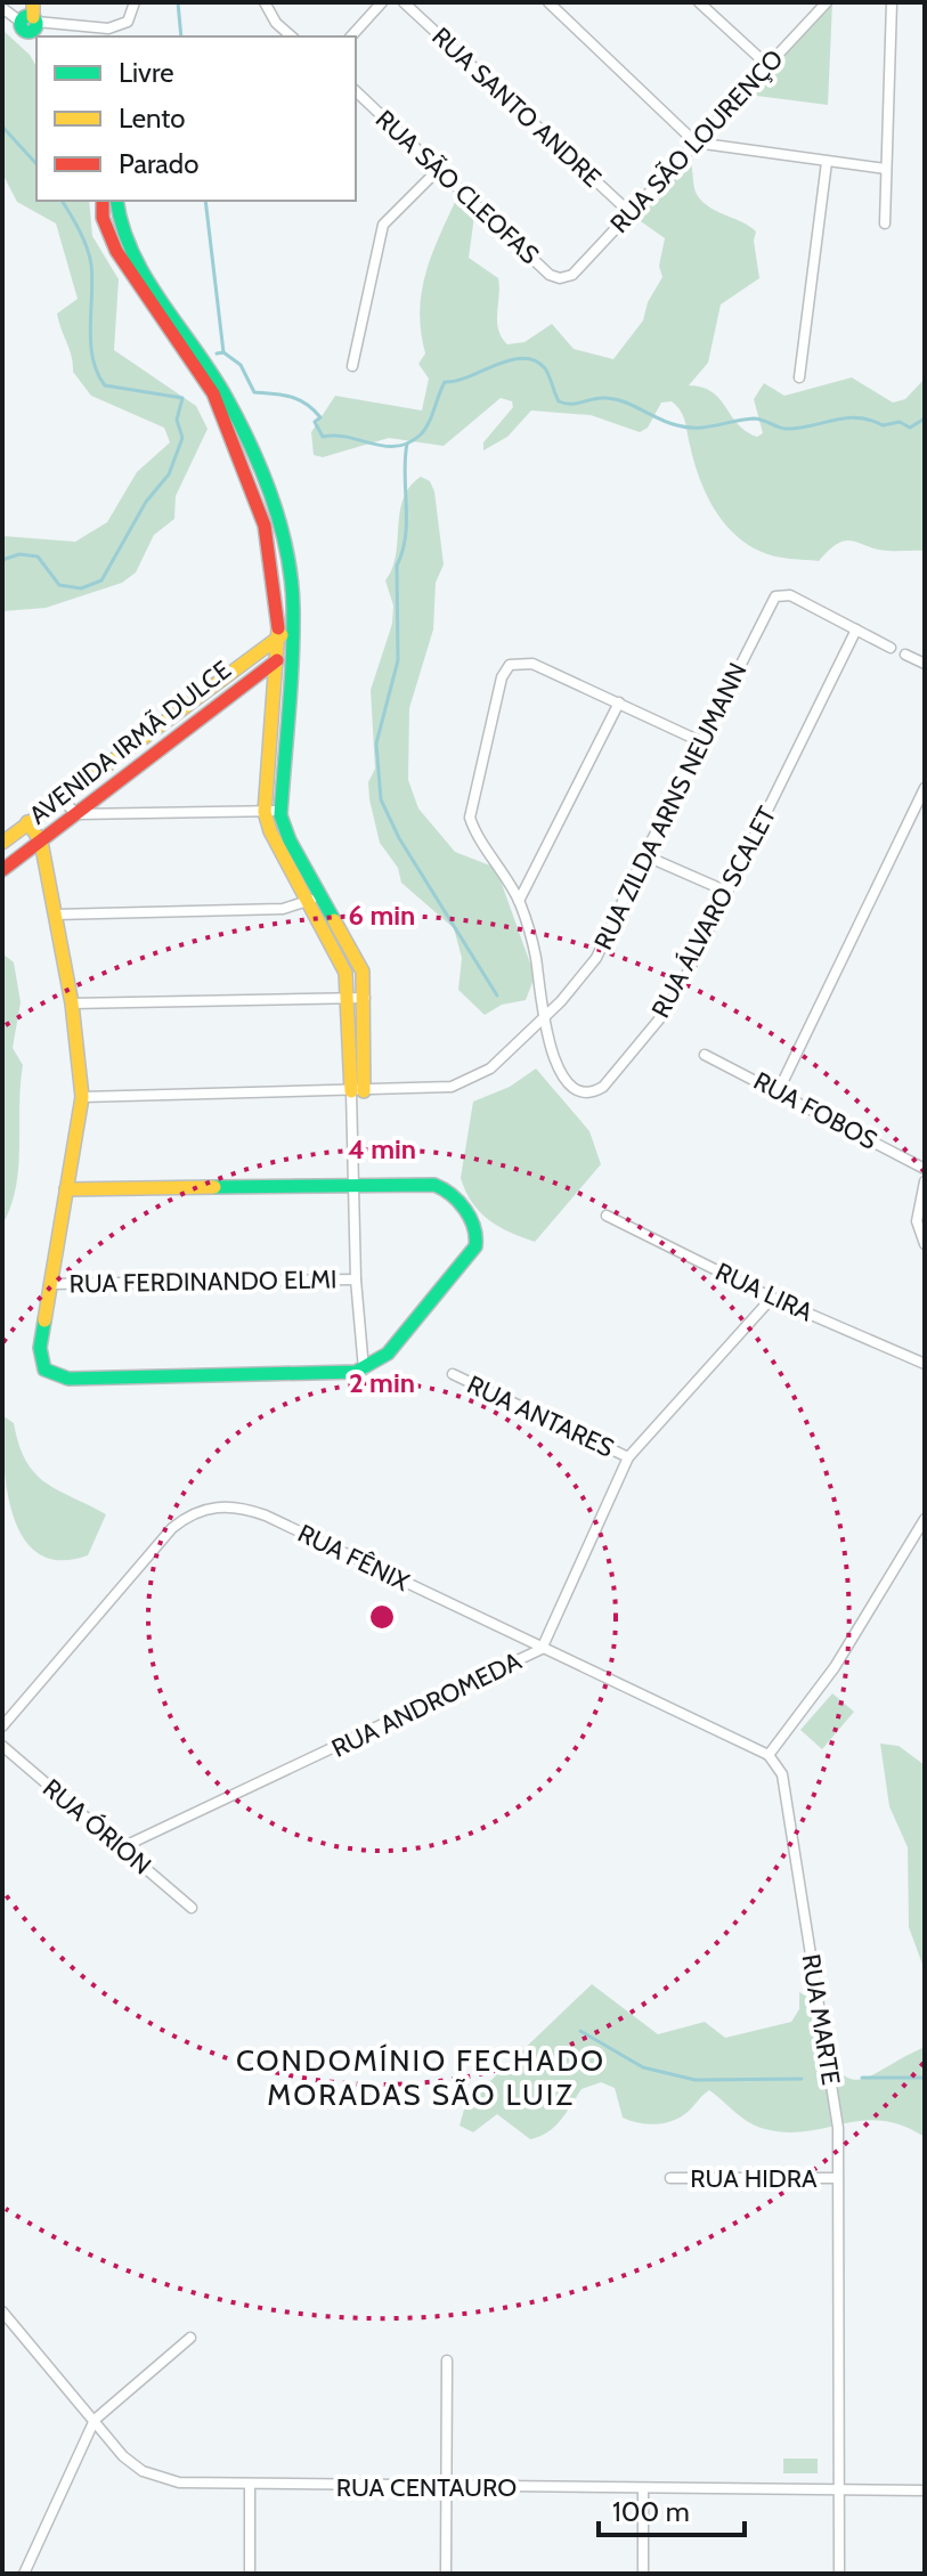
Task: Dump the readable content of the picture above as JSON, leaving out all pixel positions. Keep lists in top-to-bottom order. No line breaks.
{"streets":{"street":["RUA SANTO ANDRE","RUA SÃO LOURENÇO","RUA SÃO CLEOFAS","AVENIDA IRMÃ DULCE","RUA ZILDA ARNS NEUMANN","RUA ÁLVARO SCALET","RUA FOBOS","RUA FERDINANDO ELMI","RUA LIRA","RUA ANTARES","RUA FÊNIX","RUA ANDROMEDA","RUA ÓRION","RUA MARTE","RUA HIDRA","RUA CENTAURO"]},"crossings":[["RUA SANTO ANDRE","RUA SÃO LOURENÇO"],["RUA SÃO LOURENÇO","RUA SÃO CLEOFAS"],["RUA ZILDA ARNS NEUMANN","RUA ÁLVARO SCALET"],["RUA LIRA","RUA ANDROMEDA"],["RUA ANTARES","RUA ANDROMEDA"],["RUA FÊNIX","RUA ANDROMEDA"],["RUA FÊNIX","RUA MARTE"],["RUA ANDROMEDA","RUA ÓRION"],["RUA MARTE","RUA HIDRA"],["RUA MARTE","RUA CENTAURO"]],"districts":["CONDOMÍNIO FECHADO MORADAS SÃO LUIZ"],"legend":["Livre","Lento","Parado"],"scale_bar":"100 m","rings":["6 min","4 min","2 min"]}
